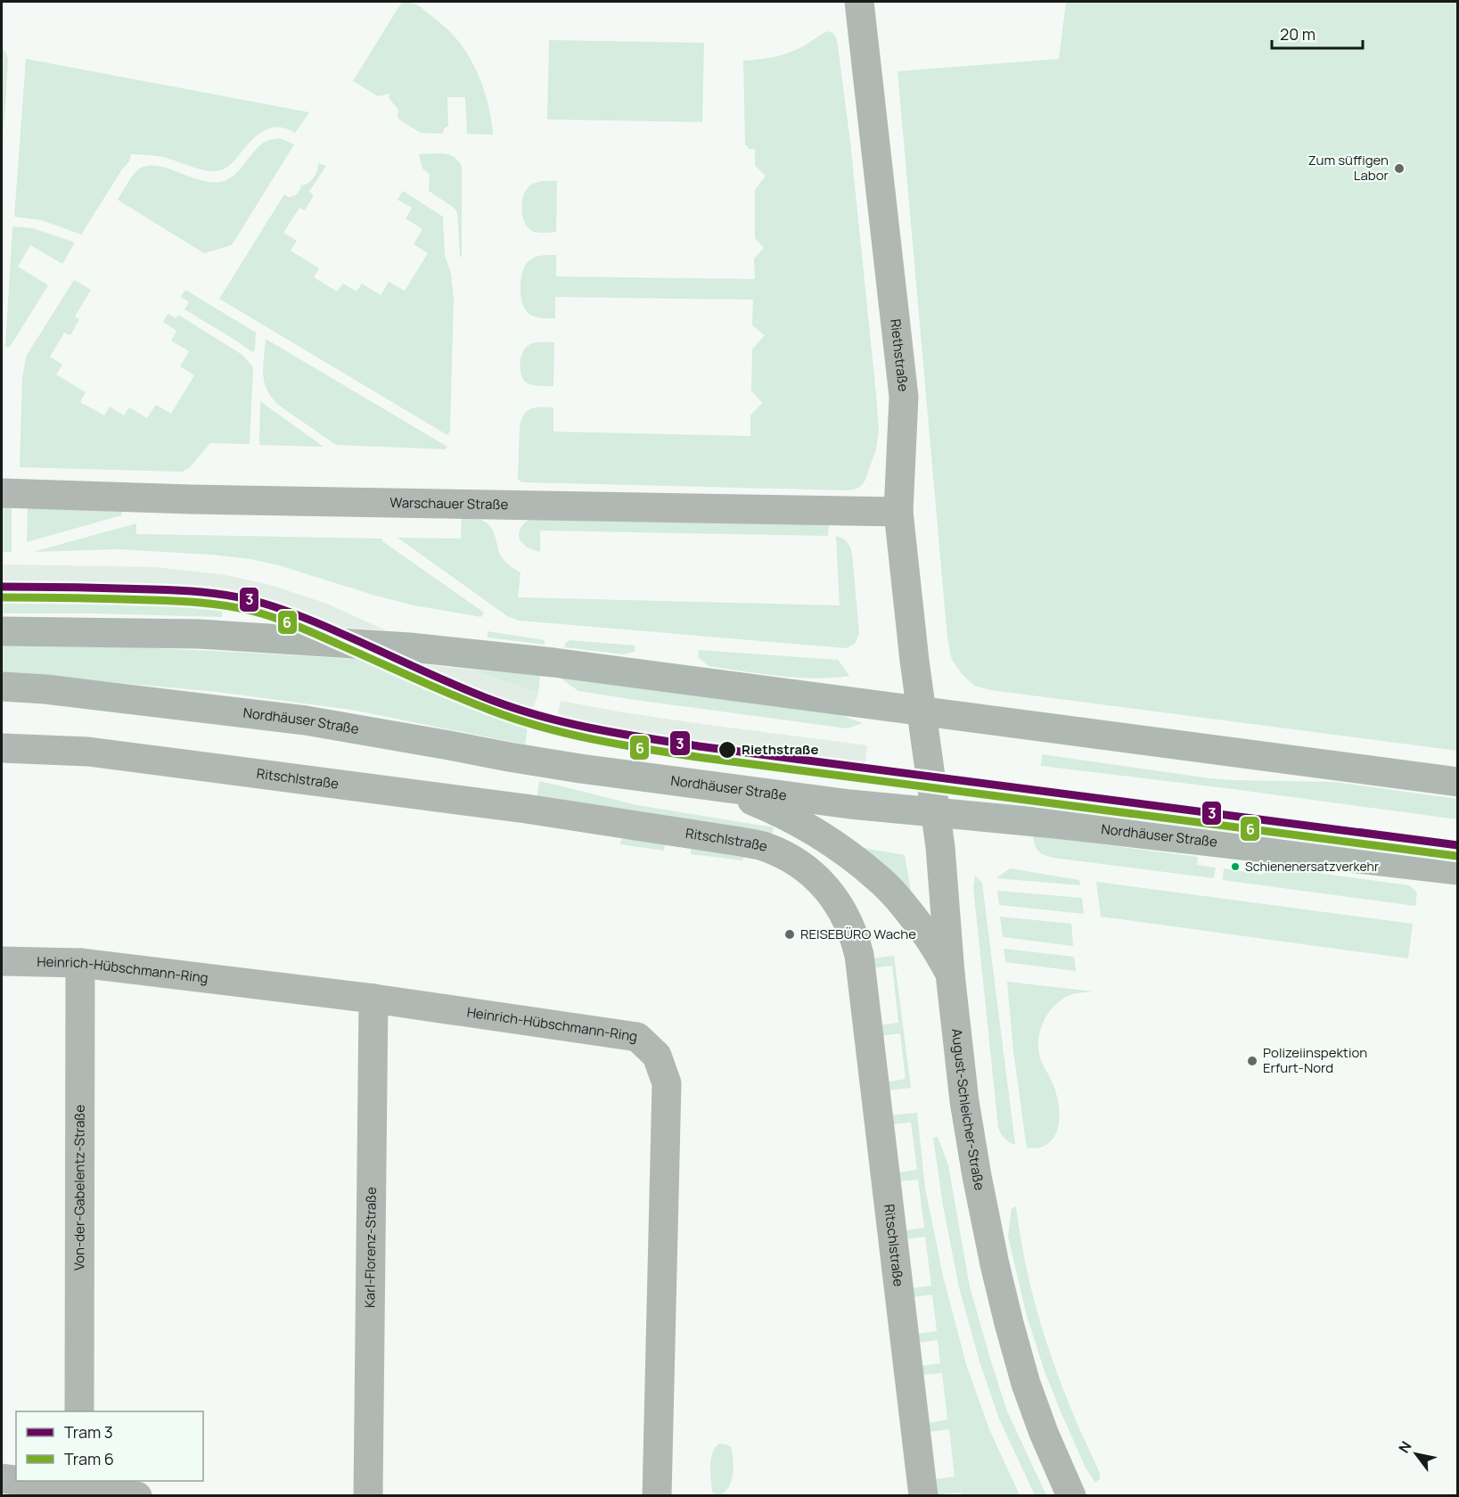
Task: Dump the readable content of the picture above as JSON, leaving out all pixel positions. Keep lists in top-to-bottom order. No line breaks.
{"streets":{"main road":["Nordhäuser Straße"],"street":["Riethstraße","Warschauer Straße","Ritschlstraße","Heinrich-Hübschmann-Ring","August-Schleicher-Straße","Von-der-Gabelentz-Straße","Karl-Florenz-Straße"]},"crossings":[["Riethstraße","Warschauer Straße"],["Riethstraße","August-Schleicher-Straße"],["Nordhäuser Straße","August-Schleicher-Straße"],["Heinrich-Hübschmann-Ring","Von-der-Gabelentz-Straße"],["Heinrich-Hübschmann-Ring","Karl-Florenz-Straße"]],"places":["Zum süffigen Labor","Riethstraße","Schienenersatzverkehr","REISEBÜRO Wache","Polizeiinspektion Erfurt-Nord"],"lines":["tram line 3","tram line 6"],"legend":["Tram 3","Tram 6"],"scale_bar":"20 m","north":"top left"}
